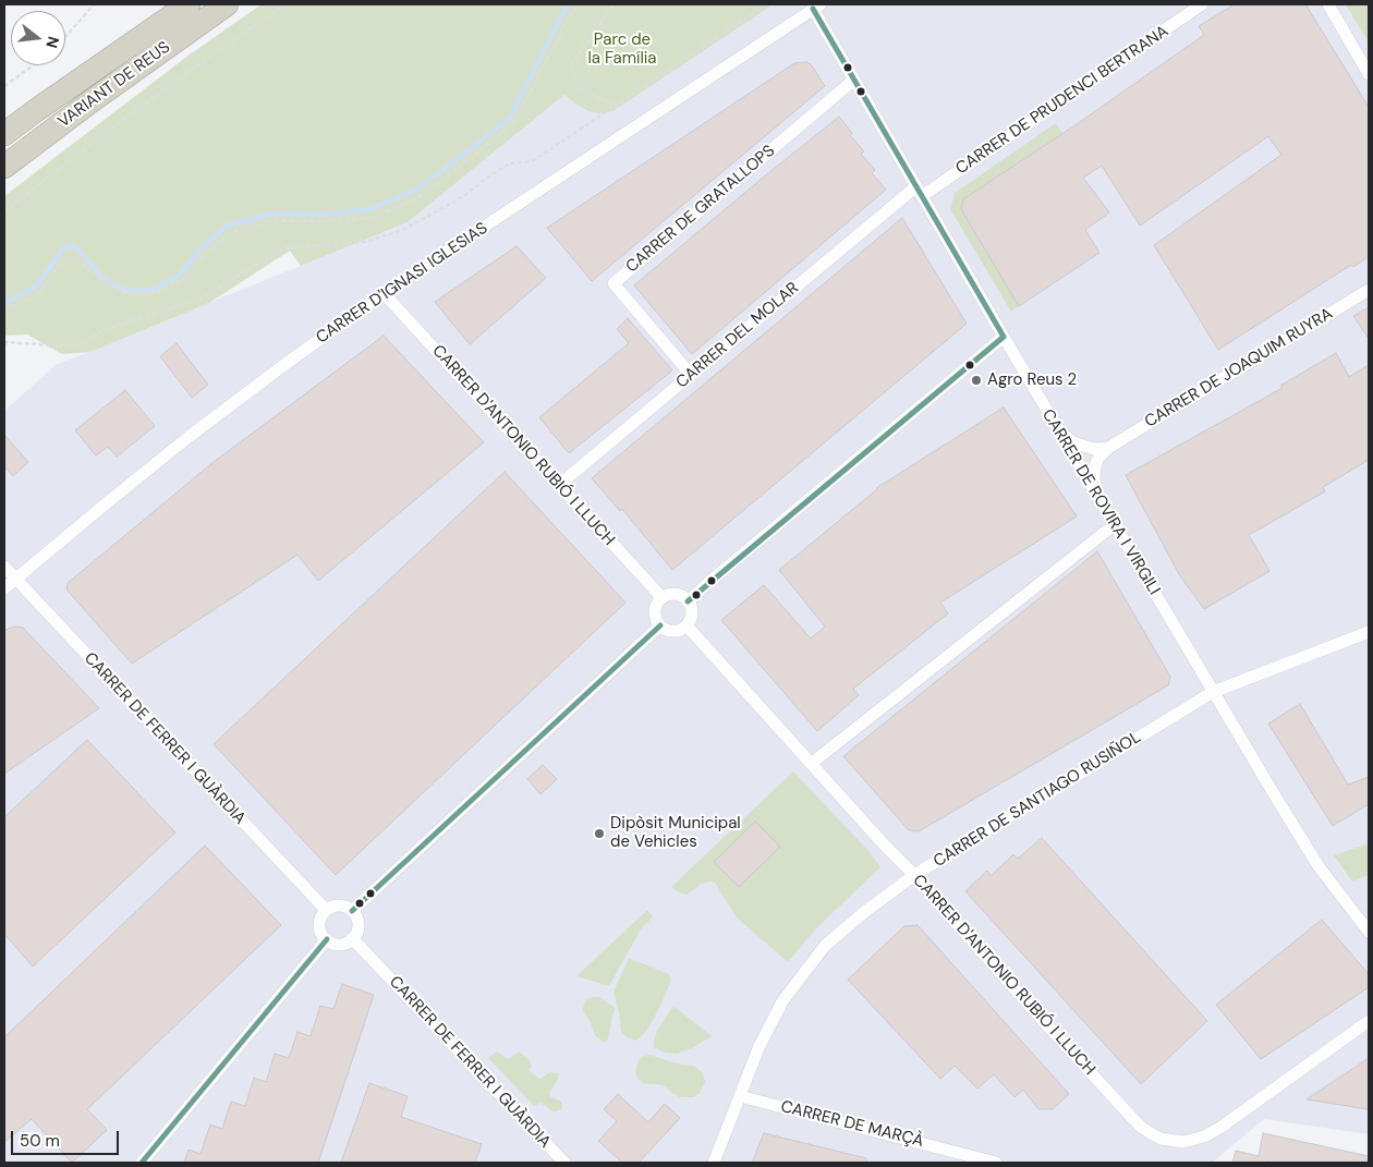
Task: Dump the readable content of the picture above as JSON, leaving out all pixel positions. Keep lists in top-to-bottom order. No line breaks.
{"streets":{"highway":["VARIANT DE REUS"],"street":["CARRER DE PRUDENCI BERTRANA","CARRER DE GRATALLOPS","CARRER D'IGNASI IGLESIAS","CARRER DEL MOLAR","CARRER DE JOAQUIM RUYRA","CARRER D'ANTONIO RUBIÓ I LLUCH","CARRER DE ROVIRA I VIRGILI","CARRER DE FERRER I GUÀRDIA","CARRER DE SANTIAGO RUSIÑOL","CARRER DE MARÇÀ"]},"crossings":[["CARRER DE PRUDENCI BERTRANA","CARRER DEL MOLAR"],["CARRER DE PRUDENCI BERTRANA","CARRER DE ROVIRA I VIRGILI"],["CARRER DE GRATALLOPS","CARRER DEL MOLAR"],["CARRER DE GRATALLOPS","CARRER DE ROVIRA I VIRGILI"],["CARRER D'IGNASI IGLESIAS","CARRER D'ANTONIO RUBIÓ I LLUCH"],["CARRER D'IGNASI IGLESIAS","CARRER DE ROVIRA I VIRGILI"],["CARRER D'IGNASI IGLESIAS","CARRER DE FERRER I GUÀRDIA"],["CARRER DEL MOLAR","CARRER D'ANTONIO RUBIÓ I LLUCH"],["CARRER DEL MOLAR","CARRER DE ROVIRA I VIRGILI"],["CARRER DE JOAQUIM RUYRA","CARRER DE ROVIRA I VIRGILI"],["CARRER D'ANTONIO RUBIÓ I LLUCH","CARRER DE SANTIAGO RUSIÑOL"],["CARRER DE ROVIRA I VIRGILI","CARRER DE SANTIAGO RUSIÑOL"],["CARRER DE SANTIAGO RUSIÑOL","CARRER DE MARÇÀ"]],"parks":["Parc de la Família"],"places":["Agro Reus 2","Dipòsit Municipal de Vehicles"],"scale_bar":"50 m","north":"right"}
